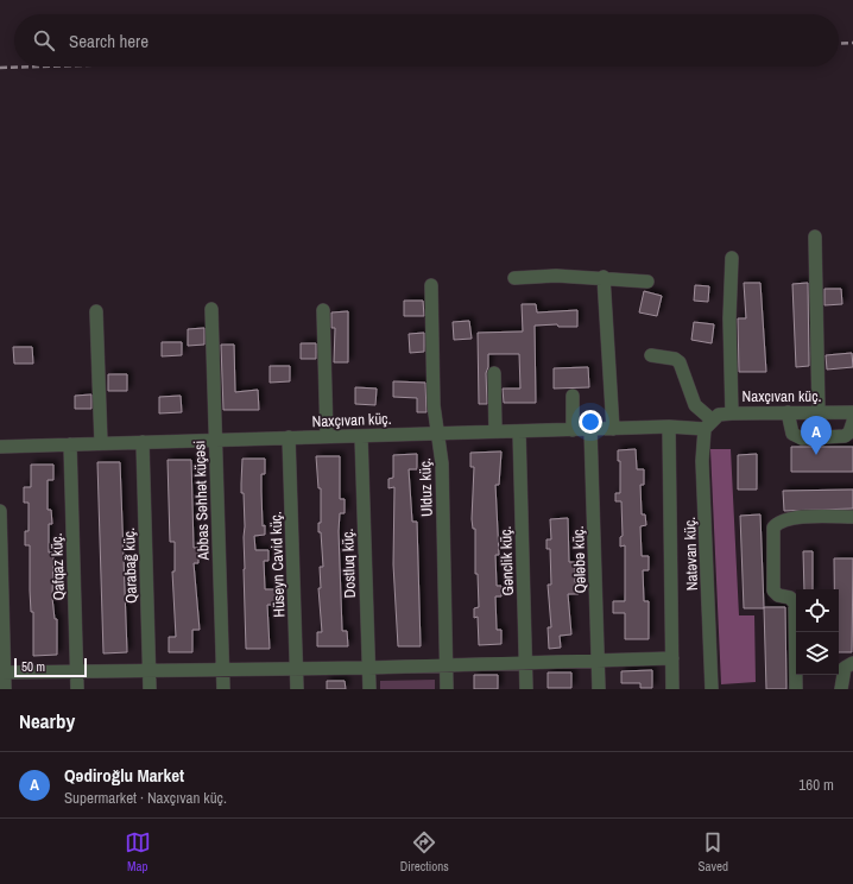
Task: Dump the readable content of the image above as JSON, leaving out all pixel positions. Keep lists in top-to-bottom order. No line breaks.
{"streets":{"street":["Naxçıvan küç.","Ulduz küç.","Abbas Səhhət küçəsi","Natəvan küç.","Qələbə küç.","Gənclik küç.","Dostluq küç.","Hüseyn Cavid küç.","Qarabağ küç.","Qafqaz küç."]},"crossings":[["Naxçıvan küç.","Ulduz küç."],["Naxçıvan küç.","Abbas Səhhət küçəsi"],["Naxçıvan küç.","Natəvan küç."],["Naxçıvan küç.","Qələbə küç."],["Naxçıvan küç.","Gənclik küç."],["Naxçıvan küç.","Dostluq küç."],["Naxçıvan küç.","Hüseyn Cavid küç."],["Naxçıvan küç.","Qarabağ küç."],["Naxçıvan küç.","Qafqaz küç."]],"scale_bar":"50 m","page":{"search":"Search here","pins":"A","scale":"50 m","heading":"Nearby","list":[{"mark":"A","name":"Qədiroğlu Market","note":"Supermarket · Naxçıvan küç.","value":"160 m"}],"nav":["Map","Directions","Saved"]}}
